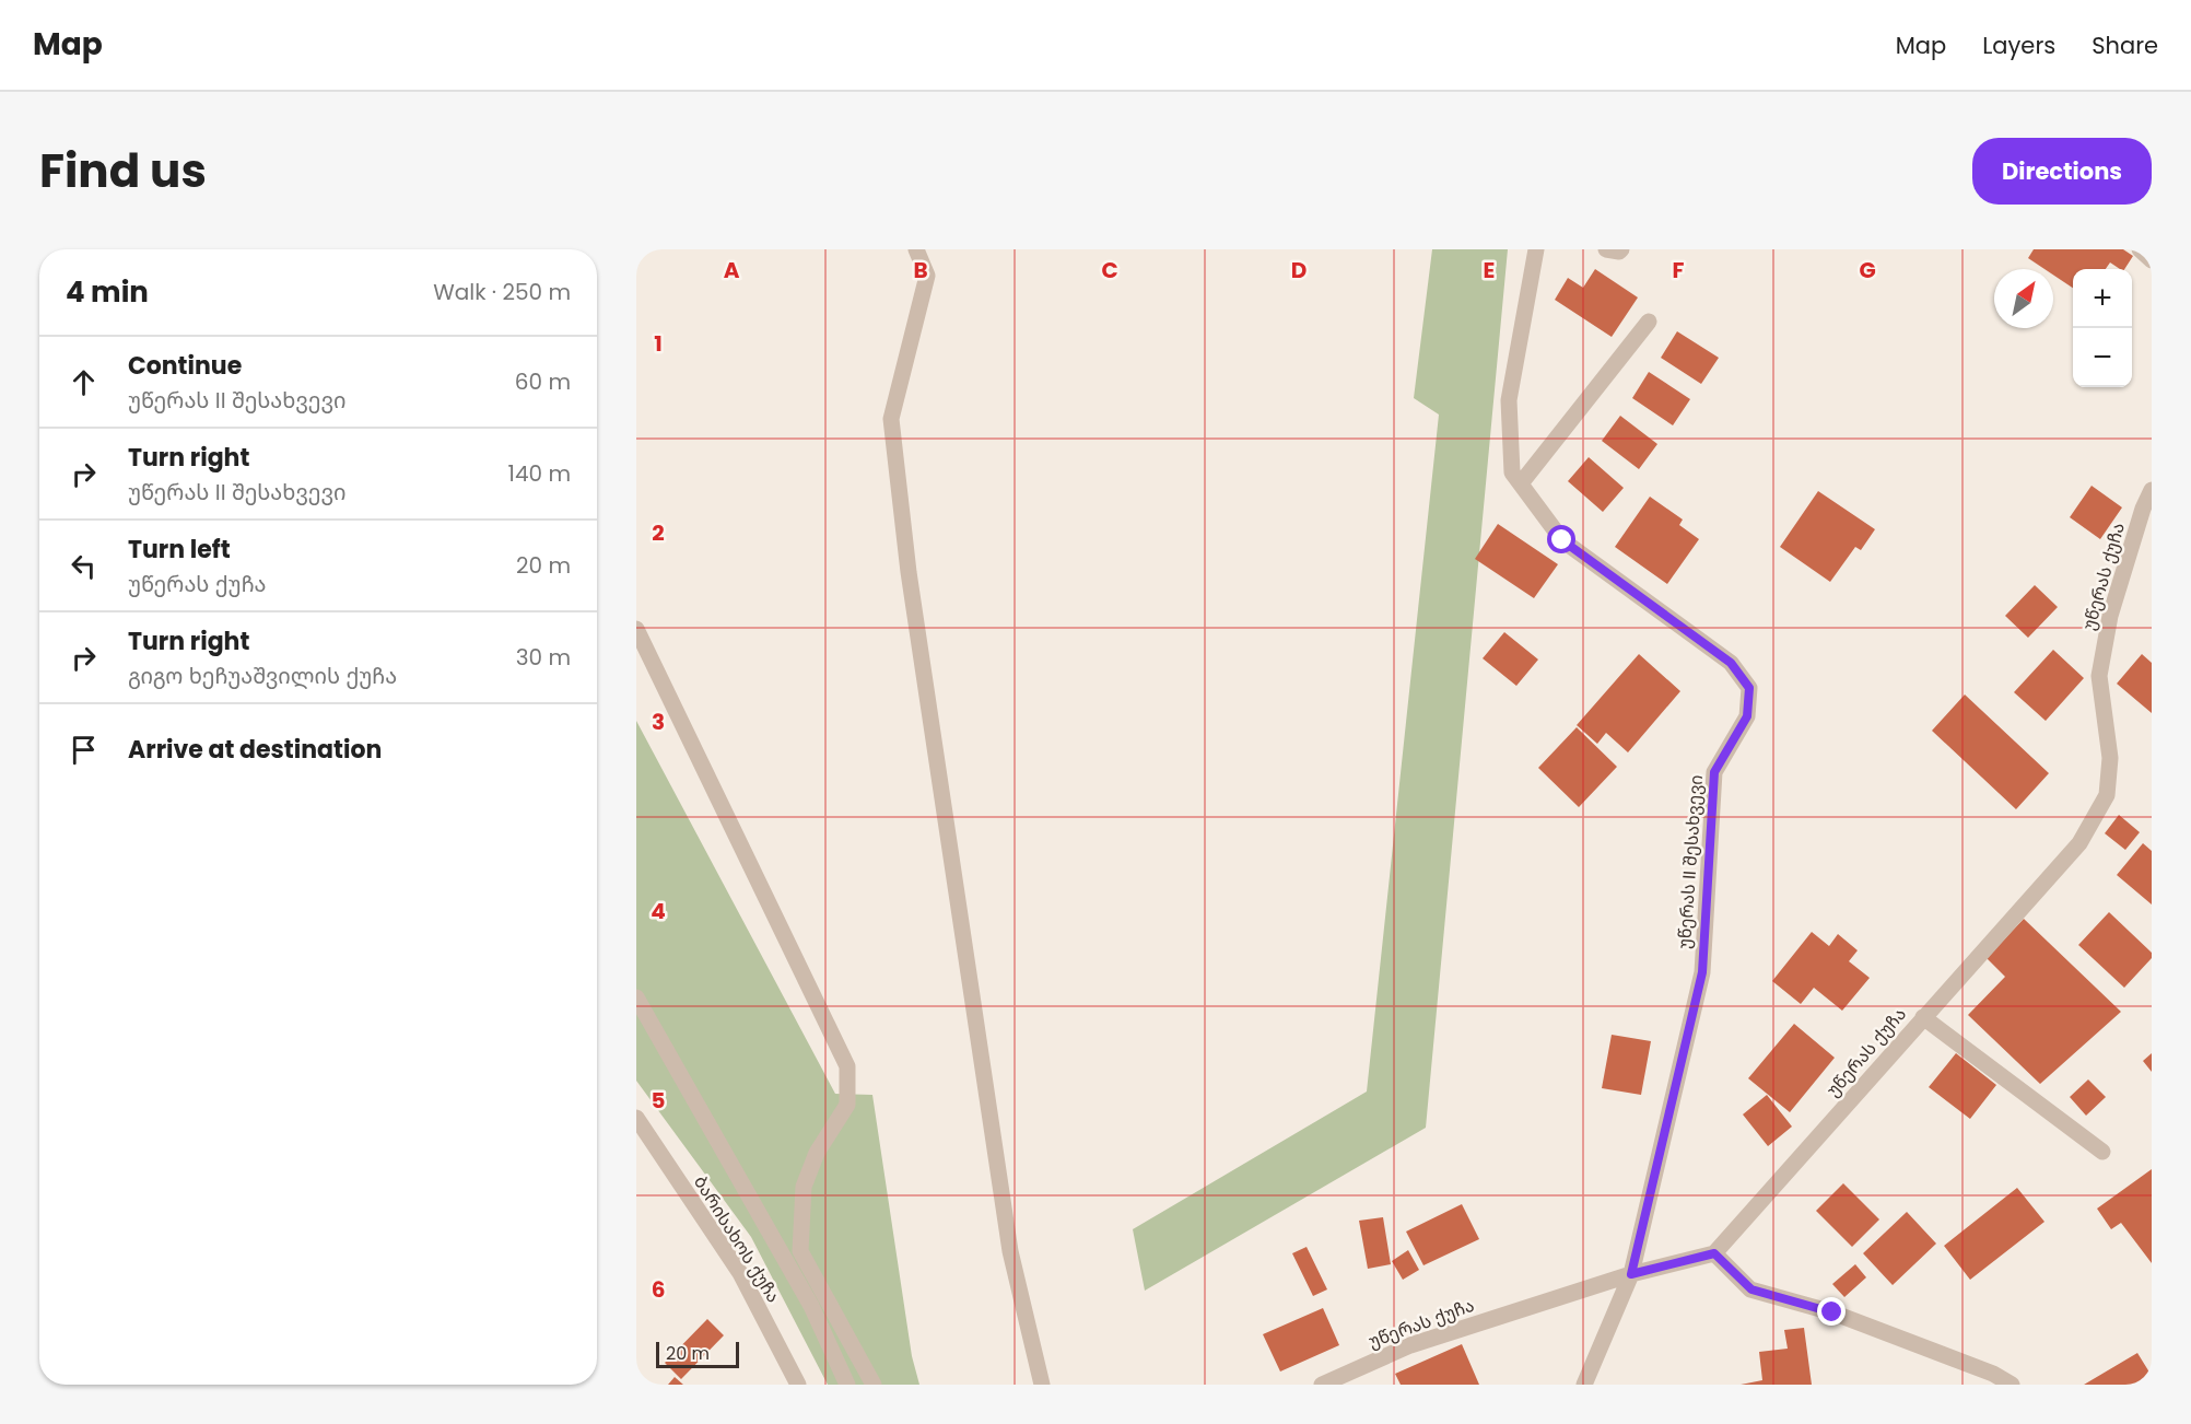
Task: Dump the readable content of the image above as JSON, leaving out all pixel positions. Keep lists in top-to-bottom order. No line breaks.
{"streets":{"street":["უწერას ქუჩა","უწერას II შესახვევი","ბარისახოს ქუჩა"]},"crossings":[["უწერას ქუჩა","უწერას II შესახვევი"]],"scale_bar":"20 m","north":"top right","page":{"header":"Map","nav":["Map","Layers","Share"],"title":"Find us","buttons":"Directions","heading":["4 min","Walk · 250 m"],"map_buttons":["+","−"],"list":[["Continue","უწერას II შესახვევი","60 m"],["Turn right","უწერას II შესახვევი","140 m"],["Turn left","უწერას ქუჩა","20 m"],["Turn right","გიგო ხეჩუაშვილის ქუჩა","30 m"],"Arrive at destination"],"scale":"20 m"},"grid":{"columns":["A","B","C","D","E","F","G"],"rows":["1","2","3","4","5","6"]}}
